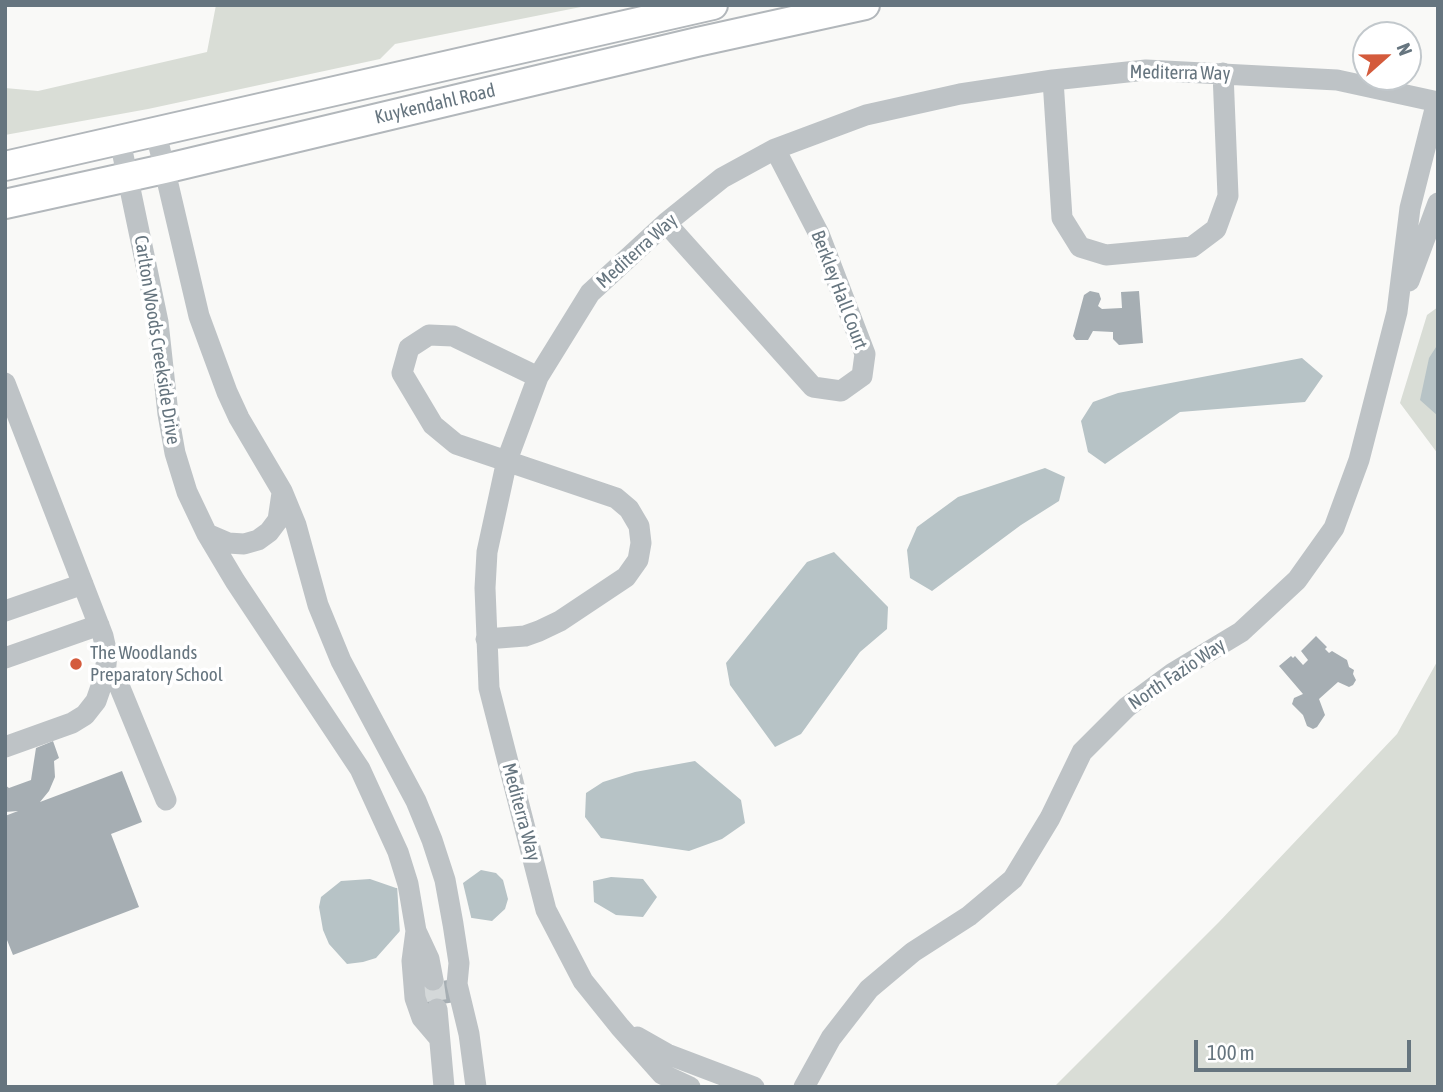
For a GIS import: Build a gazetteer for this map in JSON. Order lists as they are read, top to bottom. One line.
{"streets":{"main road":["Kuykendahl Road"],"street":["Mediterra Way","Berkley Hall Court","Carlton Woods Creekside Drive","North Fazio Way"]},"crossings":[["Mediterra Way","Berkley Hall Court"],["Mediterra Way","North Fazio Way"],["Kuykendahl Road","Carlton Woods Creekside Drive"]],"places":["The Woodlands Preparatory School"],"scale_bar":"100 m","north":"right"}
